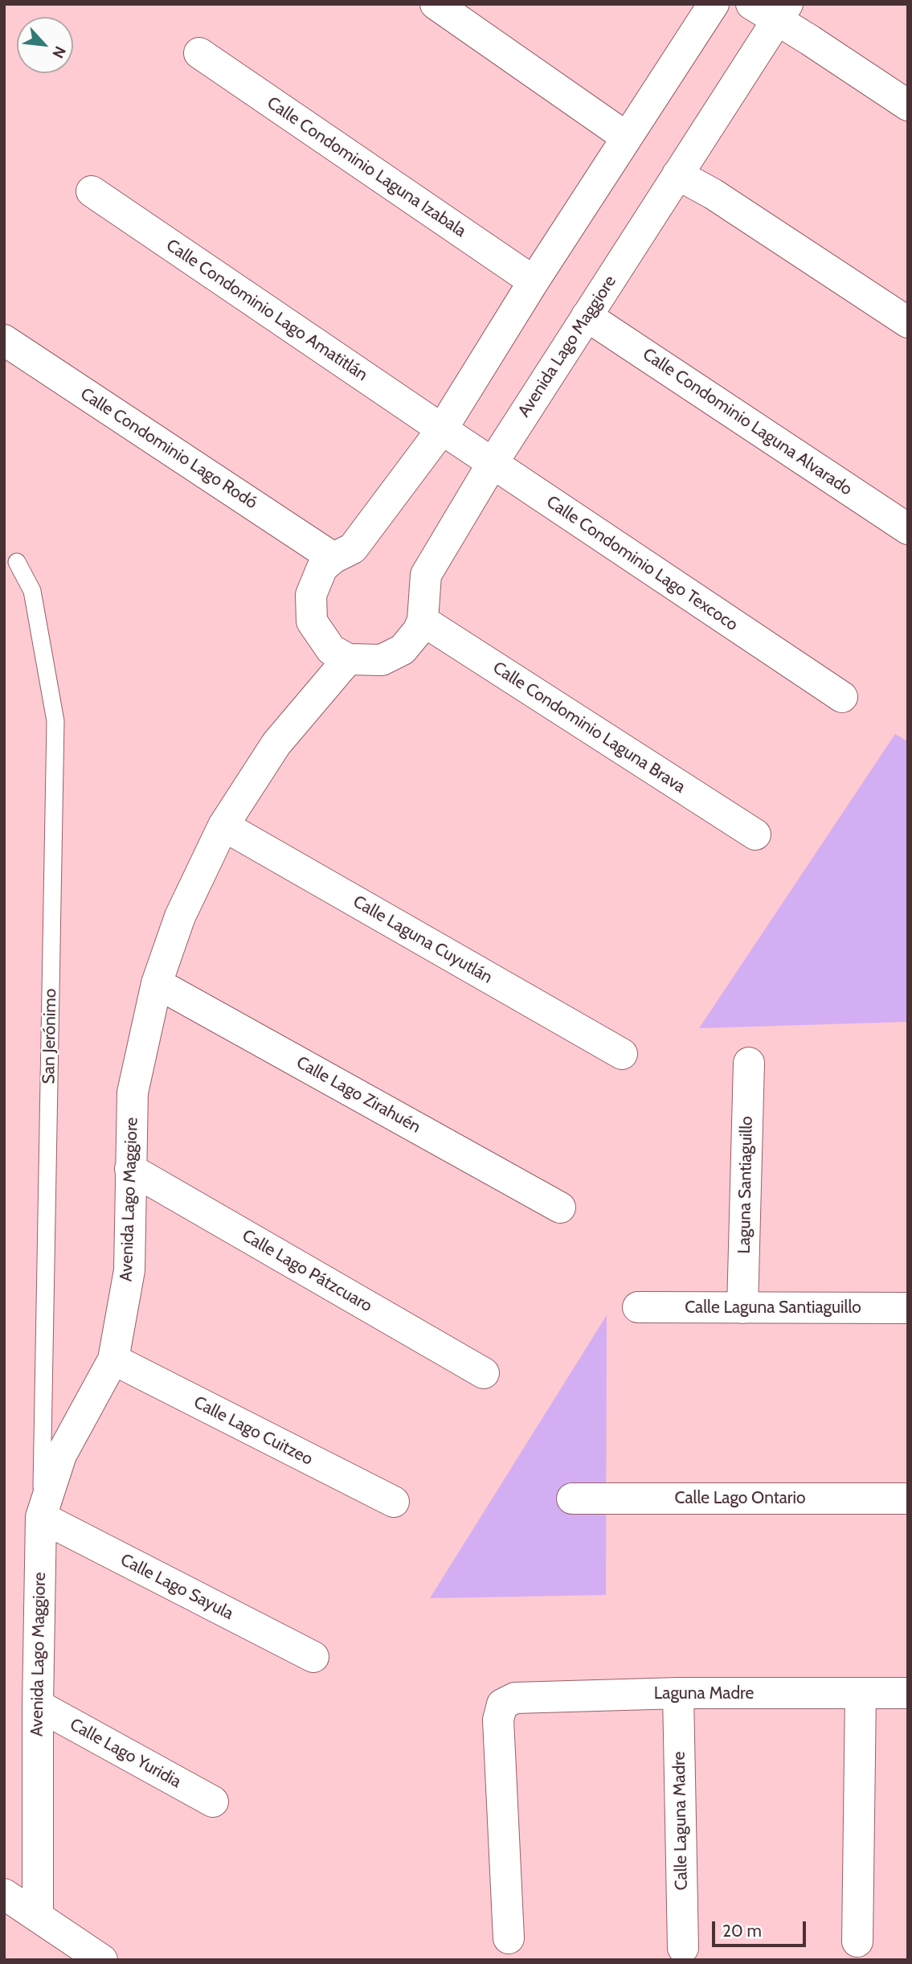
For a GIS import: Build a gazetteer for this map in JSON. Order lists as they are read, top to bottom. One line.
{"streets":{"street":["Calle Condominio Laguna Izabala","Calle Condominio Lago Amatitlán","Avenida Lago Maggiore","Calle Condominio Laguna Alvarado","Calle Condominio Lago Rodó","Calle Condominio Lago Texcoco","Calle Condominio Laguna Brava","Calle Laguna Cuyutlán","Calle Lago Zirahuén","Laguna Santiaguillo","Calle Lago Pátzcuaro","Calle Laguna Santiaguillo","Calle Lago Cuitzeo","Calle Lago Ontario","Calle Lago Sayula","Laguna Madre","Calle Lago Yuridia","Calle Laguna Madre"],"lane":["San Jerónimo"]},"crossings":[["Calle Condominio Lago Amatitlán","Calle Condominio Lago Texcoco"],["Avenida Lago Maggiore","Calle Condominio Laguna Alvarado"],["Avenida Lago Maggiore","Calle Condominio Lago Texcoco"],["Avenida Lago Maggiore","Calle Condominio Laguna Brava"],["Avenida Lago Maggiore","Calle Laguna Cuyutlán"],["Avenida Lago Maggiore","San Jerónimo"],["Avenida Lago Maggiore","Calle Lago Zirahuén"],["Avenida Lago Maggiore","Calle Lago Pátzcuaro"],["Avenida Lago Maggiore","Calle Lago Cuitzeo"],["Avenida Lago Maggiore","Calle Lago Sayula"],["Avenida Lago Maggiore","Calle Lago Yuridia"],["San Jerónimo","Calle Lago Sayula"],["Laguna Santiaguillo","Calle Laguna Santiaguillo"],["Laguna Madre","Calle Laguna Madre"]],"scale_bar":"20 m","north":"bottom right"}
